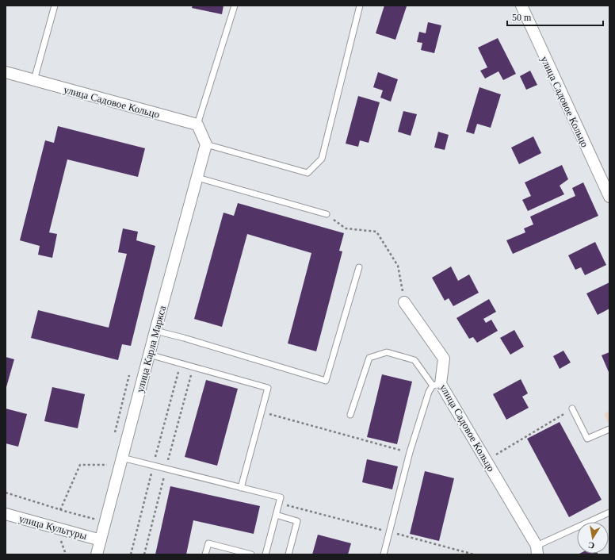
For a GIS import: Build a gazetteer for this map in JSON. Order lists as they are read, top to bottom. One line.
{"streets":{"street":["улица Садовое Кольцо","улица Карла Маркса","улица Культуры"]},"crossings":[["улица Карла Маркса","улица Культуры"]],"scale_bar":"50 m","north":"bottom"}
